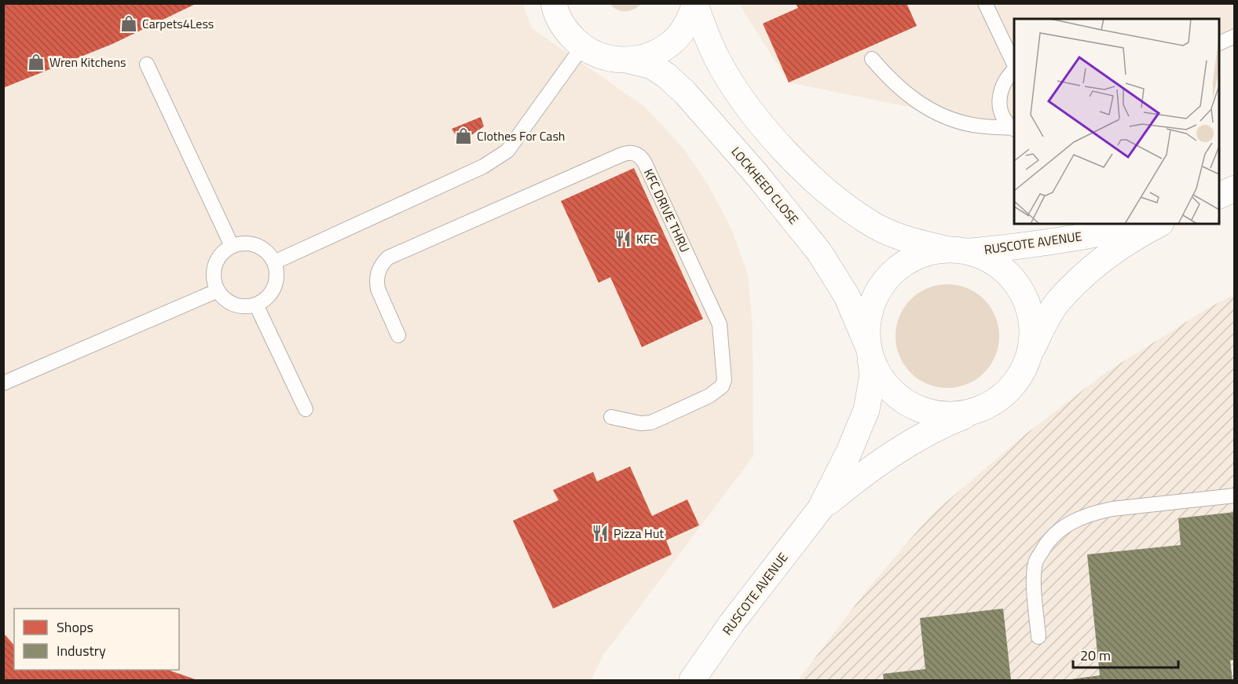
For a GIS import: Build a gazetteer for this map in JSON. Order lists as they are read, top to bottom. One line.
{"streets":{"main road":["LOCKHEED CLOSE","RUSCOTE AVENUE"],"lane":["KFC DRIVE THRU"]},"crossings":[["LOCKHEED CLOSE","RUSCOTE AVENUE"]],"places":{"shop":["Carpets4Less","Wren Kitchens","Clothes For Cash"],"restaurant":["KFC","Pizza Hut"]},"legend":["Shops","Industry"],"scale_bar":"20 m"}
